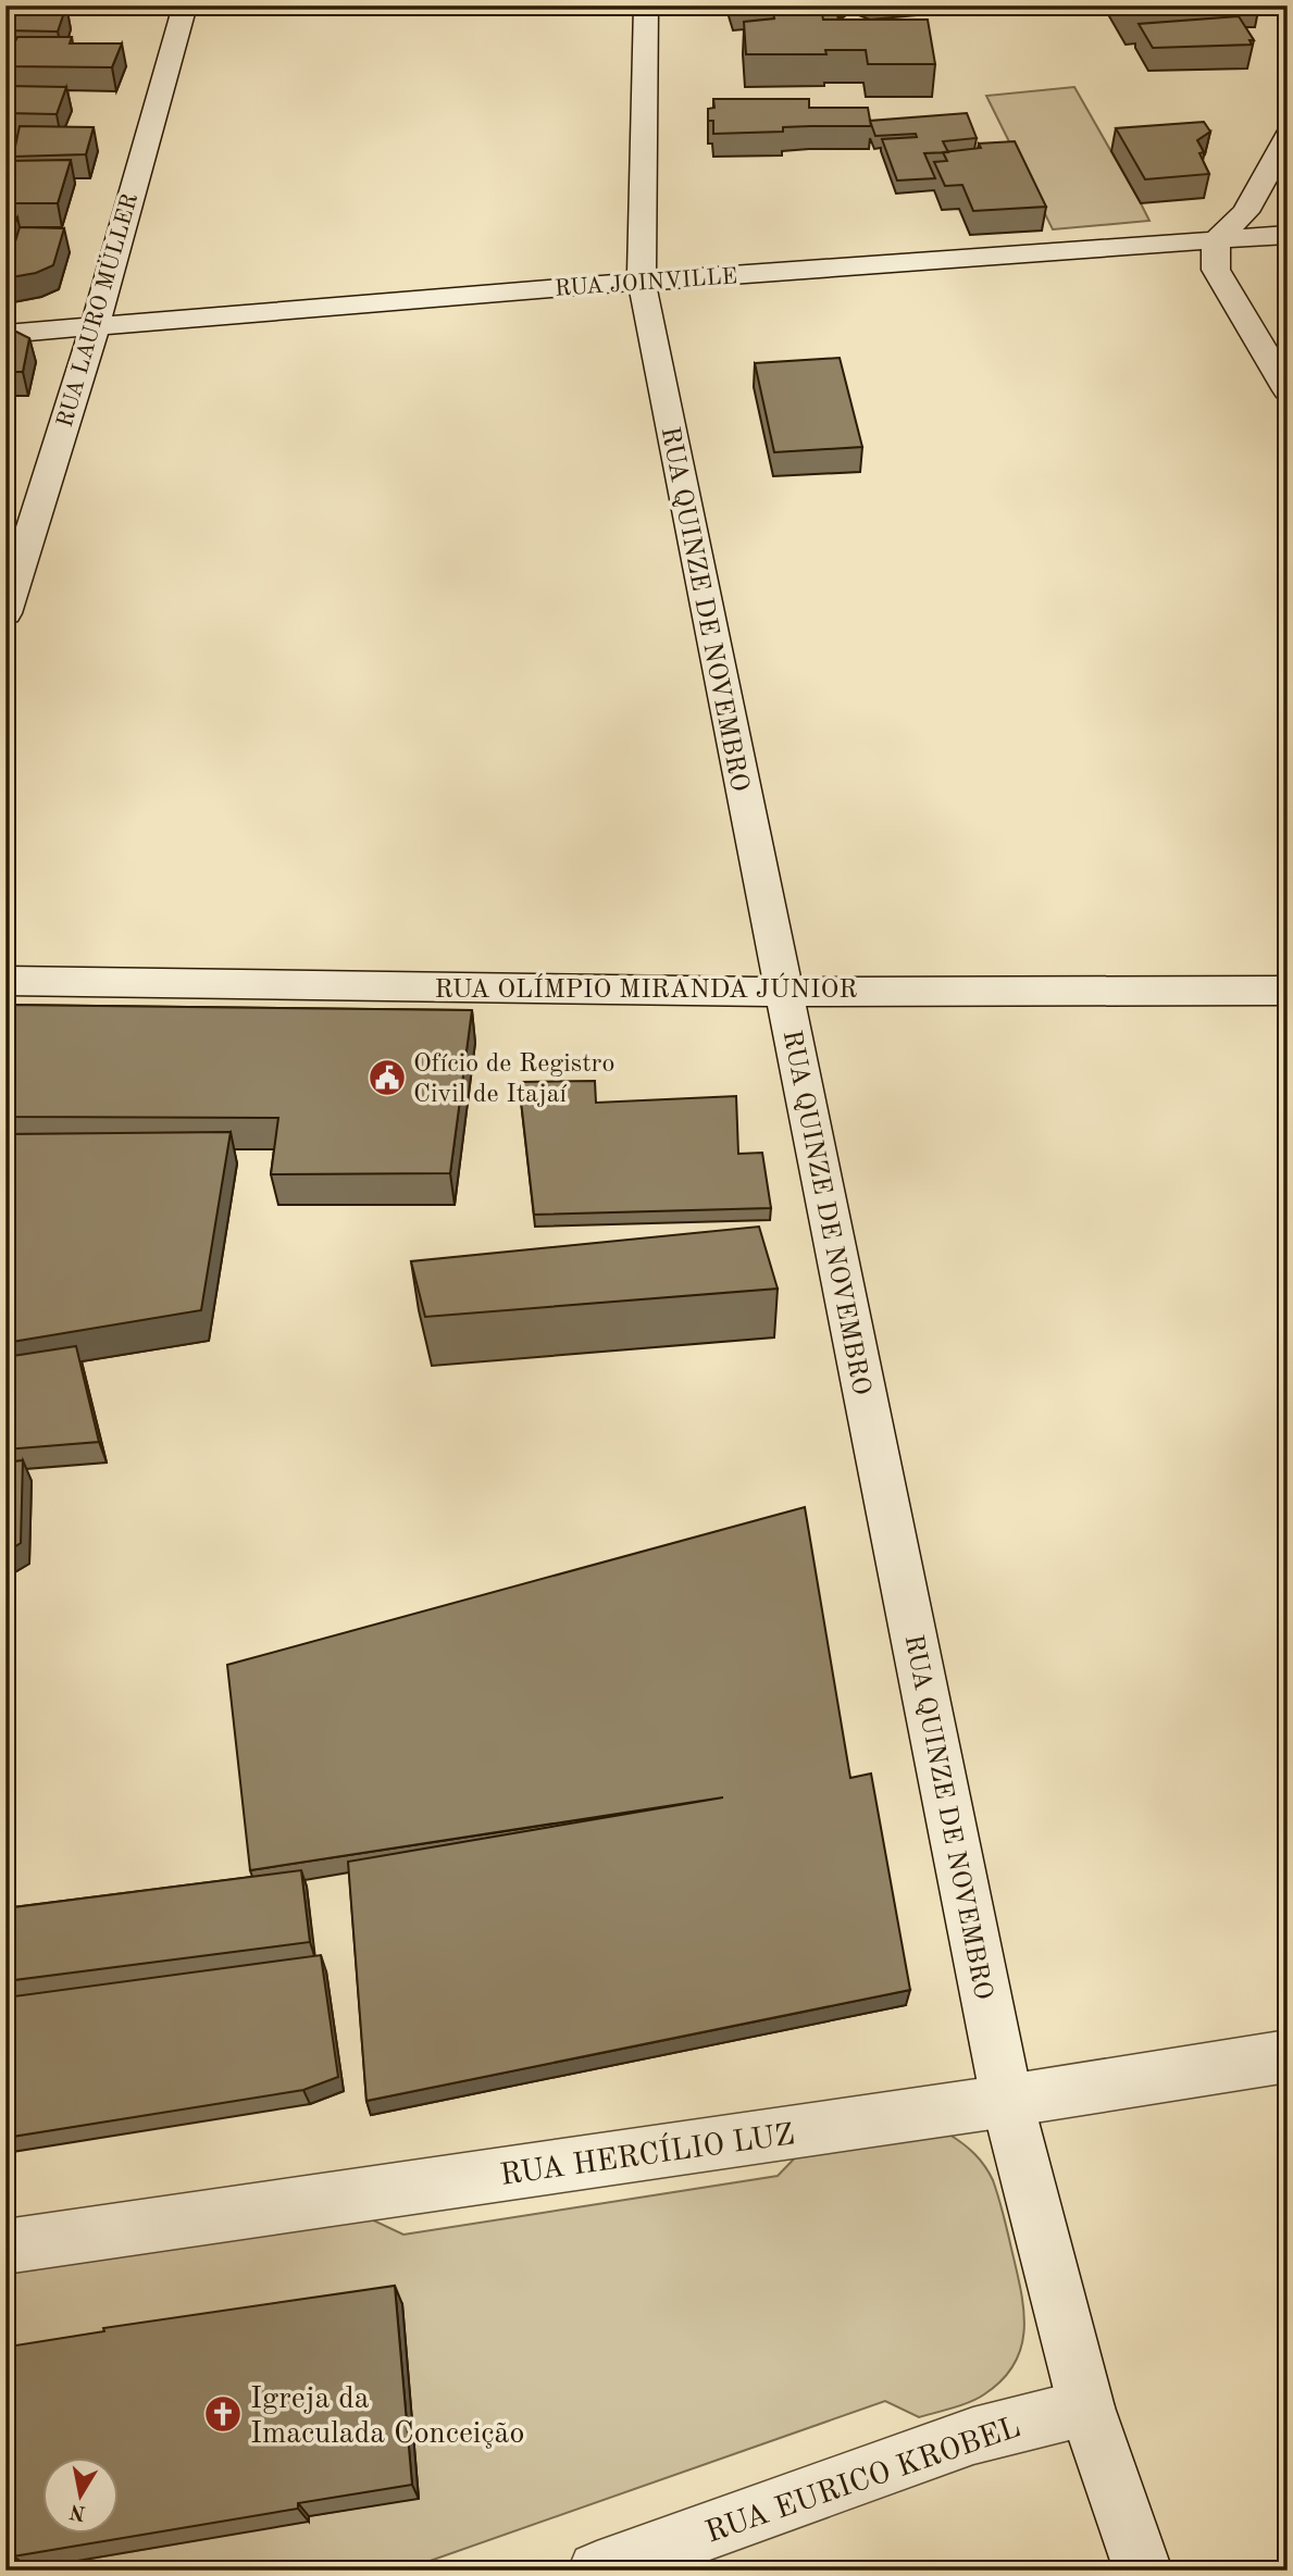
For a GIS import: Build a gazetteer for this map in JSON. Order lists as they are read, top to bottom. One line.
{"streets":{"street":["RUA JOINVILLE","RUA LAURO MÜLLER","RUA QUINZE DE NOVEMBRO","RUA OLÍMPIO MIRANDA JÚNIOR","RUA HERCÍLIO LUZ","RUA EURICO KROBEL"]},"crossings":[["RUA JOINVILLE","RUA LAURO MÜLLER"],["RUA JOINVILLE","RUA QUINZE DE NOVEMBRO"],["RUA QUINZE DE NOVEMBRO","RUA OLÍMPIO MIRANDA JÚNIOR"],["RUA QUINZE DE NOVEMBRO","RUA HERCÍLIO LUZ"],["RUA QUINZE DE NOVEMBRO","RUA EURICO KROBEL"]],"places":{"public building":["Ofício de Registro Civil de Itajaí"],"church":["Igreja da Imaculada Conceição"]},"north":"bottom"}
